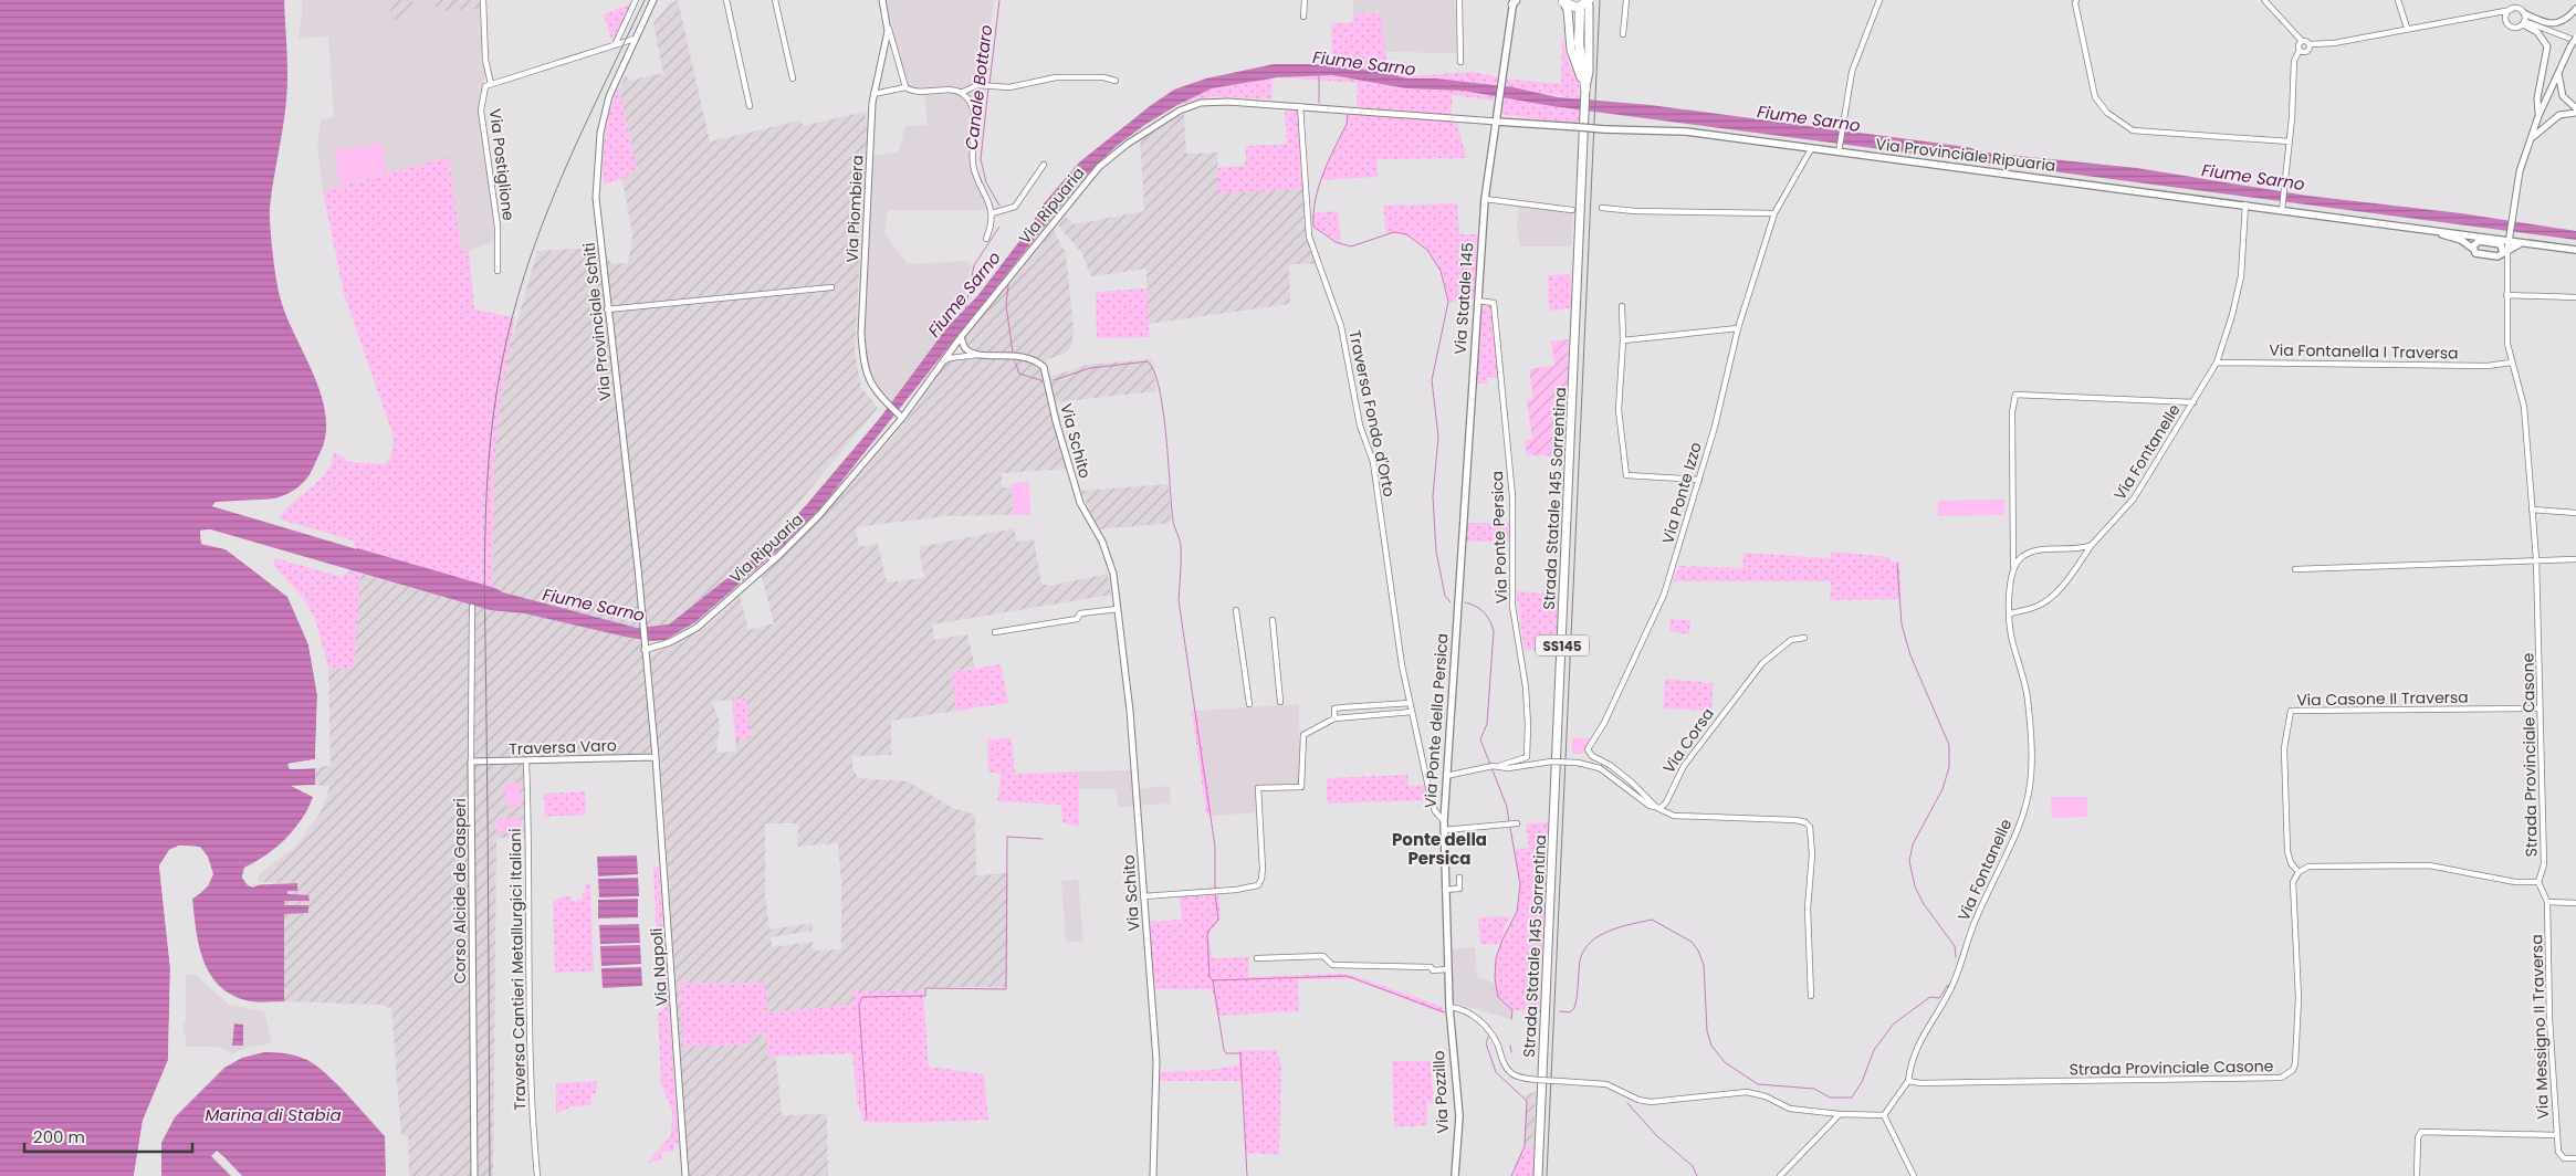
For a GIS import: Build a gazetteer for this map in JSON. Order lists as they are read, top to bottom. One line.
{"streets":{"highway":["Strada Statale 145 Sorrentina","SS145"],"main road":["Via Provinciale Ripuaria","Via Statale 145","Via Ponte della Persica","Via Pozzillo"],"street":["Via Postiglione","Via Ripuaria","Via Piombiera","Via Provinciale Schiti","Via Fontanella I Traversa","Traversa Fondo d'Orto","Via Schito","Via Fontanelle","Via Ponte Izzo","Via Ponte Persica","Via Casone II Traversa","Via Corsa","Traversa Varo","Strada Provinciale Casone","Corso Alcide de Gasperi","Via Napoli","Traversa Cantieri Metallurgici Italiani","Via Messigno II Traversa"]},"crossings":[["Via Provinciale Ripuaria","Via Ripuaria"],["Via Provinciale Ripuaria","Via Statale 145"],["Via Provinciale Ripuaria","Via Fontanelle"],["Via Provinciale Ripuaria","Via Ponte Izzo"],["Via Provinciale Ripuaria","Strada Provinciale Casone"],["Via Ripuaria","Via Piombiera"],["Via Ripuaria","Via Statale 145"],["Via Ripuaria","Via Provinciale Schiti"],["Via Ripuaria","Traversa Fondo d'Orto"],["Via Ripuaria","Via Napoli"],["Via Statale 145","Via Ponte Persica"],["Via Statale 145","Via Ponte della Persica"],["Via Provinciale Schiti","Via Napoli"],["Via Fontanella I Traversa","Via Fontanelle"],["Via Fontanella I Traversa","Strada Provinciale Casone"],["Traversa Fondo d'Orto","Via Ponte della Persica"],["Via Fontanelle","Strada Provinciale Casone"],["Via Ponte Izzo","Via Corsa"],["Strada Statale 145 Sorrentina","SS145"],["Via Casone II Traversa","Strada Provinciale Casone"],["Via Ponte della Persica","Via Pozzillo"],["Traversa Varo","Corso Alcide de Gasperi"],["Traversa Varo","Via Napoli"],["Traversa Varo","Traversa Cantieri Metallurgici Italiani"],["Strada Provinciale Casone","Via Messigno II Traversa"]],"districts":["Ponte della Persica"],"water":["Fiume Sarno","Canale Bottaro","Marina di Stabia"],"scale_bar":"200 m"}
